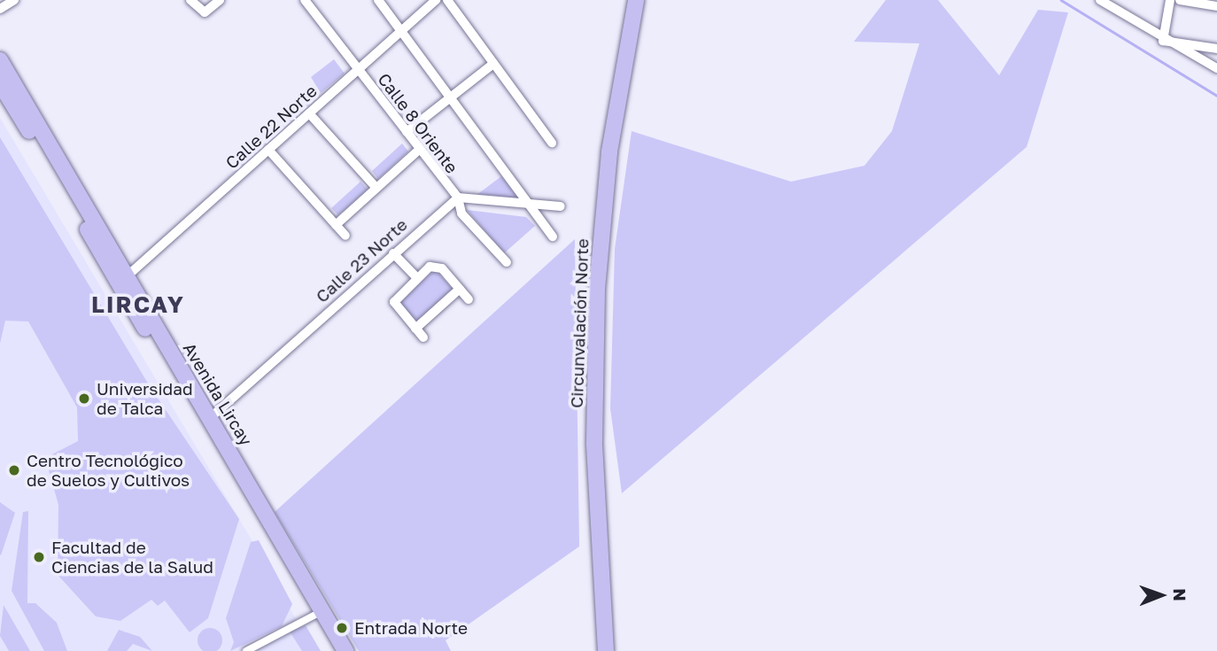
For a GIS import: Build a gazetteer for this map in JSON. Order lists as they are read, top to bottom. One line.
{"streets":{"main road":["Circunvalación Norte","Avenida Lircay"],"street":["Calle 8 Oriente","Calle 22 Norte","Calle 23 Norte"]},"crossings":[["Calle 8 Oriente","Calle 22 Norte"],["Calle 8 Oriente","Calle 23 Norte"],["Calle 22 Norte","Avenida Lircay"],["Calle 23 Norte","Avenida Lircay"]],"districts":["LIRCAY"],"places":["Universidad de Talca","Centro Tecnológico de Suelos y Cultivos","Facultad de Ciencias de la Salud","Entrada Norte"],"north":"right"}
